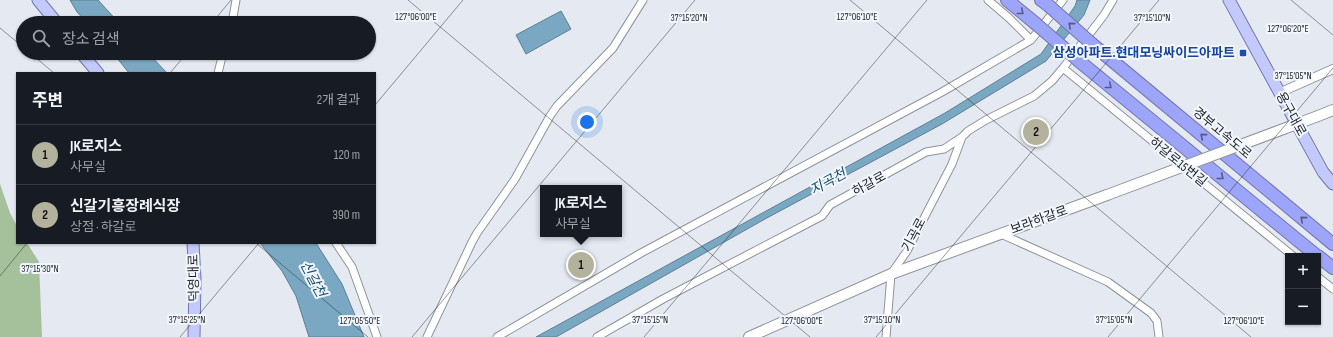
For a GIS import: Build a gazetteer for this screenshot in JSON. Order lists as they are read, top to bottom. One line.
{"streets":{"highway":["경부고속도로"],"main road":["용구대로","보라하갈로","덕영대로"],"street":["하갈로15번길","하갈로","기곡로"]},"crossings":[["하갈로15번길","하갈로"],["하갈로","기곡로"],["보라하갈로","기곡로"]],"water":["지곡천","신갈천"],"places":{"transit":["삼성아파트.현대모닝싸이드아파트"]},"page":{"search":"장소 검색","heading":["주변","2개 결과"],"pins":["2","1"],"list":[{"mark":"1","name":"JK로지스","note":"사무실","value":"120 m"},{"mark":"2","name":"신갈기흥장례식장","note":"상점 · 하갈로","value":"390 m"}],"popup":["JK로지스","사무실"],"map_buttons":["+","−"]},"coordinates":["127°06'00\"E","127°06'10\"E","37°15'20\"N","37°15'10\"N","127°06'20\"E","37°15'05\"N","37°15'30\"N","37°15'25\"N","37°15'15\"N","127°05'50\"E"]}
